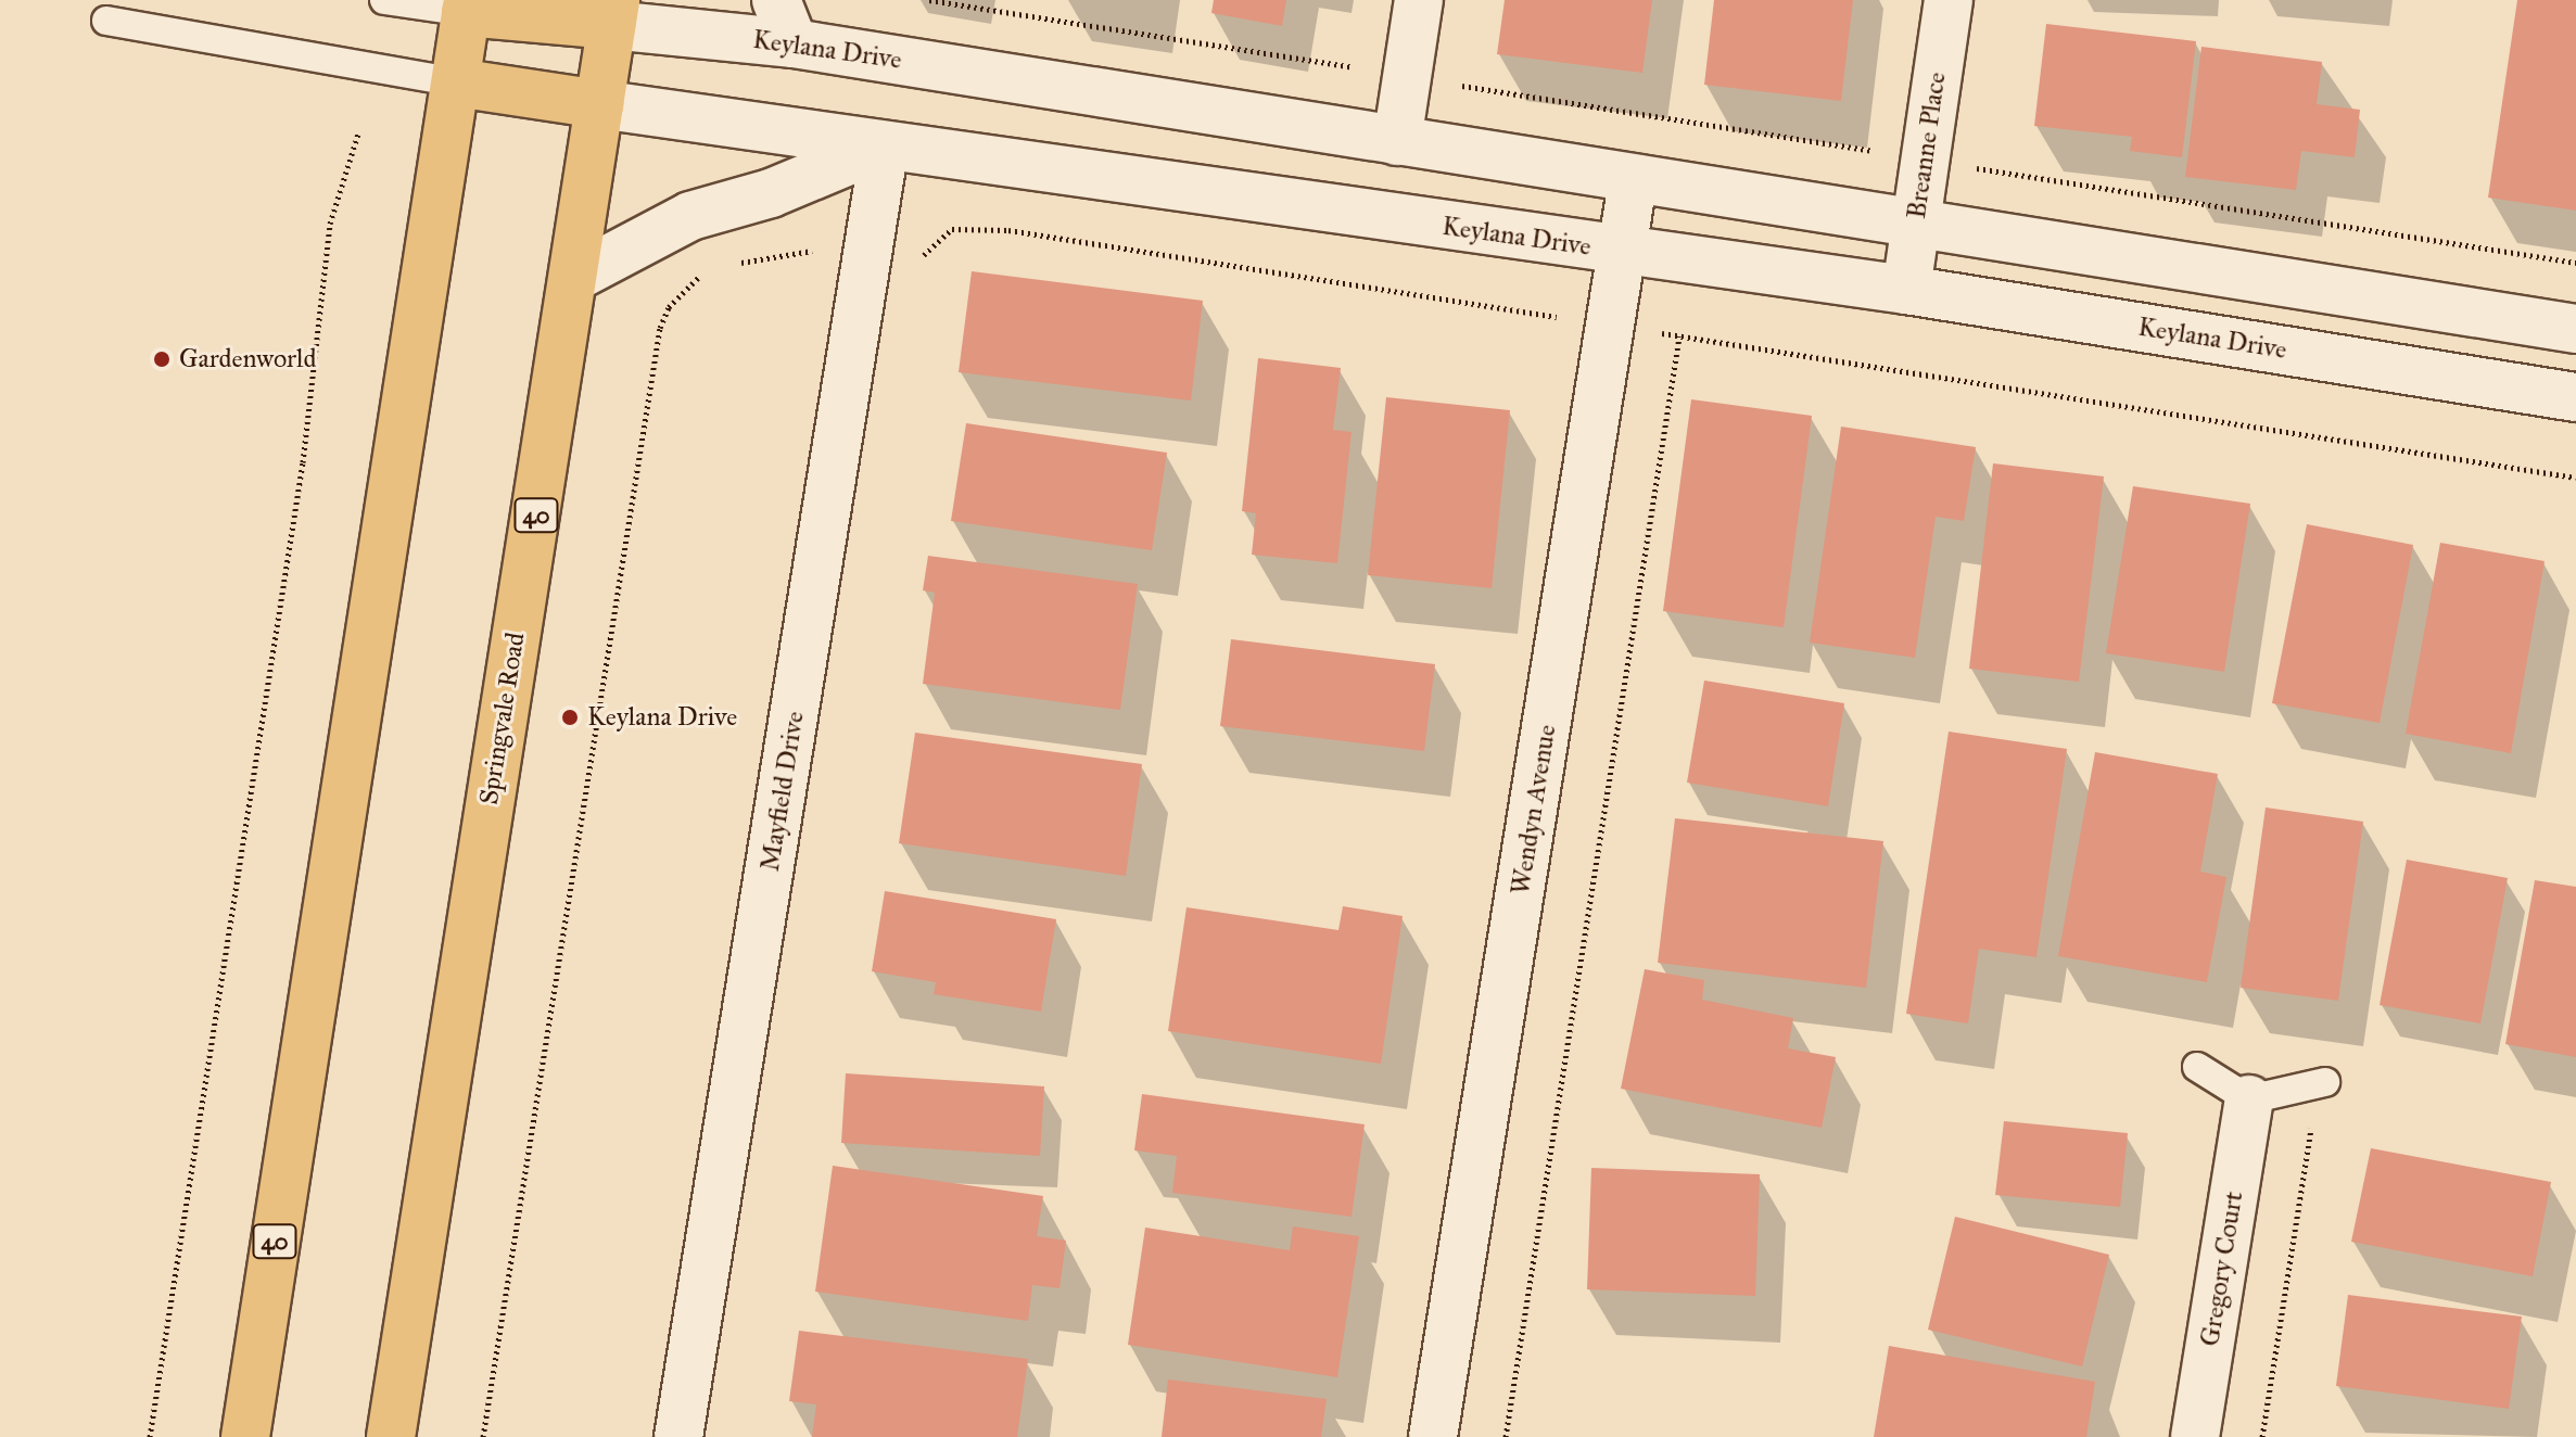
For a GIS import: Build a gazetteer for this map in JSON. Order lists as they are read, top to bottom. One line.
{"streets":{"highway":["Keylana Drive","40","Springvale Road"],"street":["Breanne Place","Mayfield Drive","Wendyn Avenue","Gregory Court"]},"crossings":[["Keylana Drive","Breanne Place"],["Keylana Drive","40"],["Keylana Drive","Springvale Road"],["Keylana Drive","Mayfield Drive"],["Keylana Drive","Wendyn Avenue"]],"places":["Gardenworld","Keylana Drive"]}
